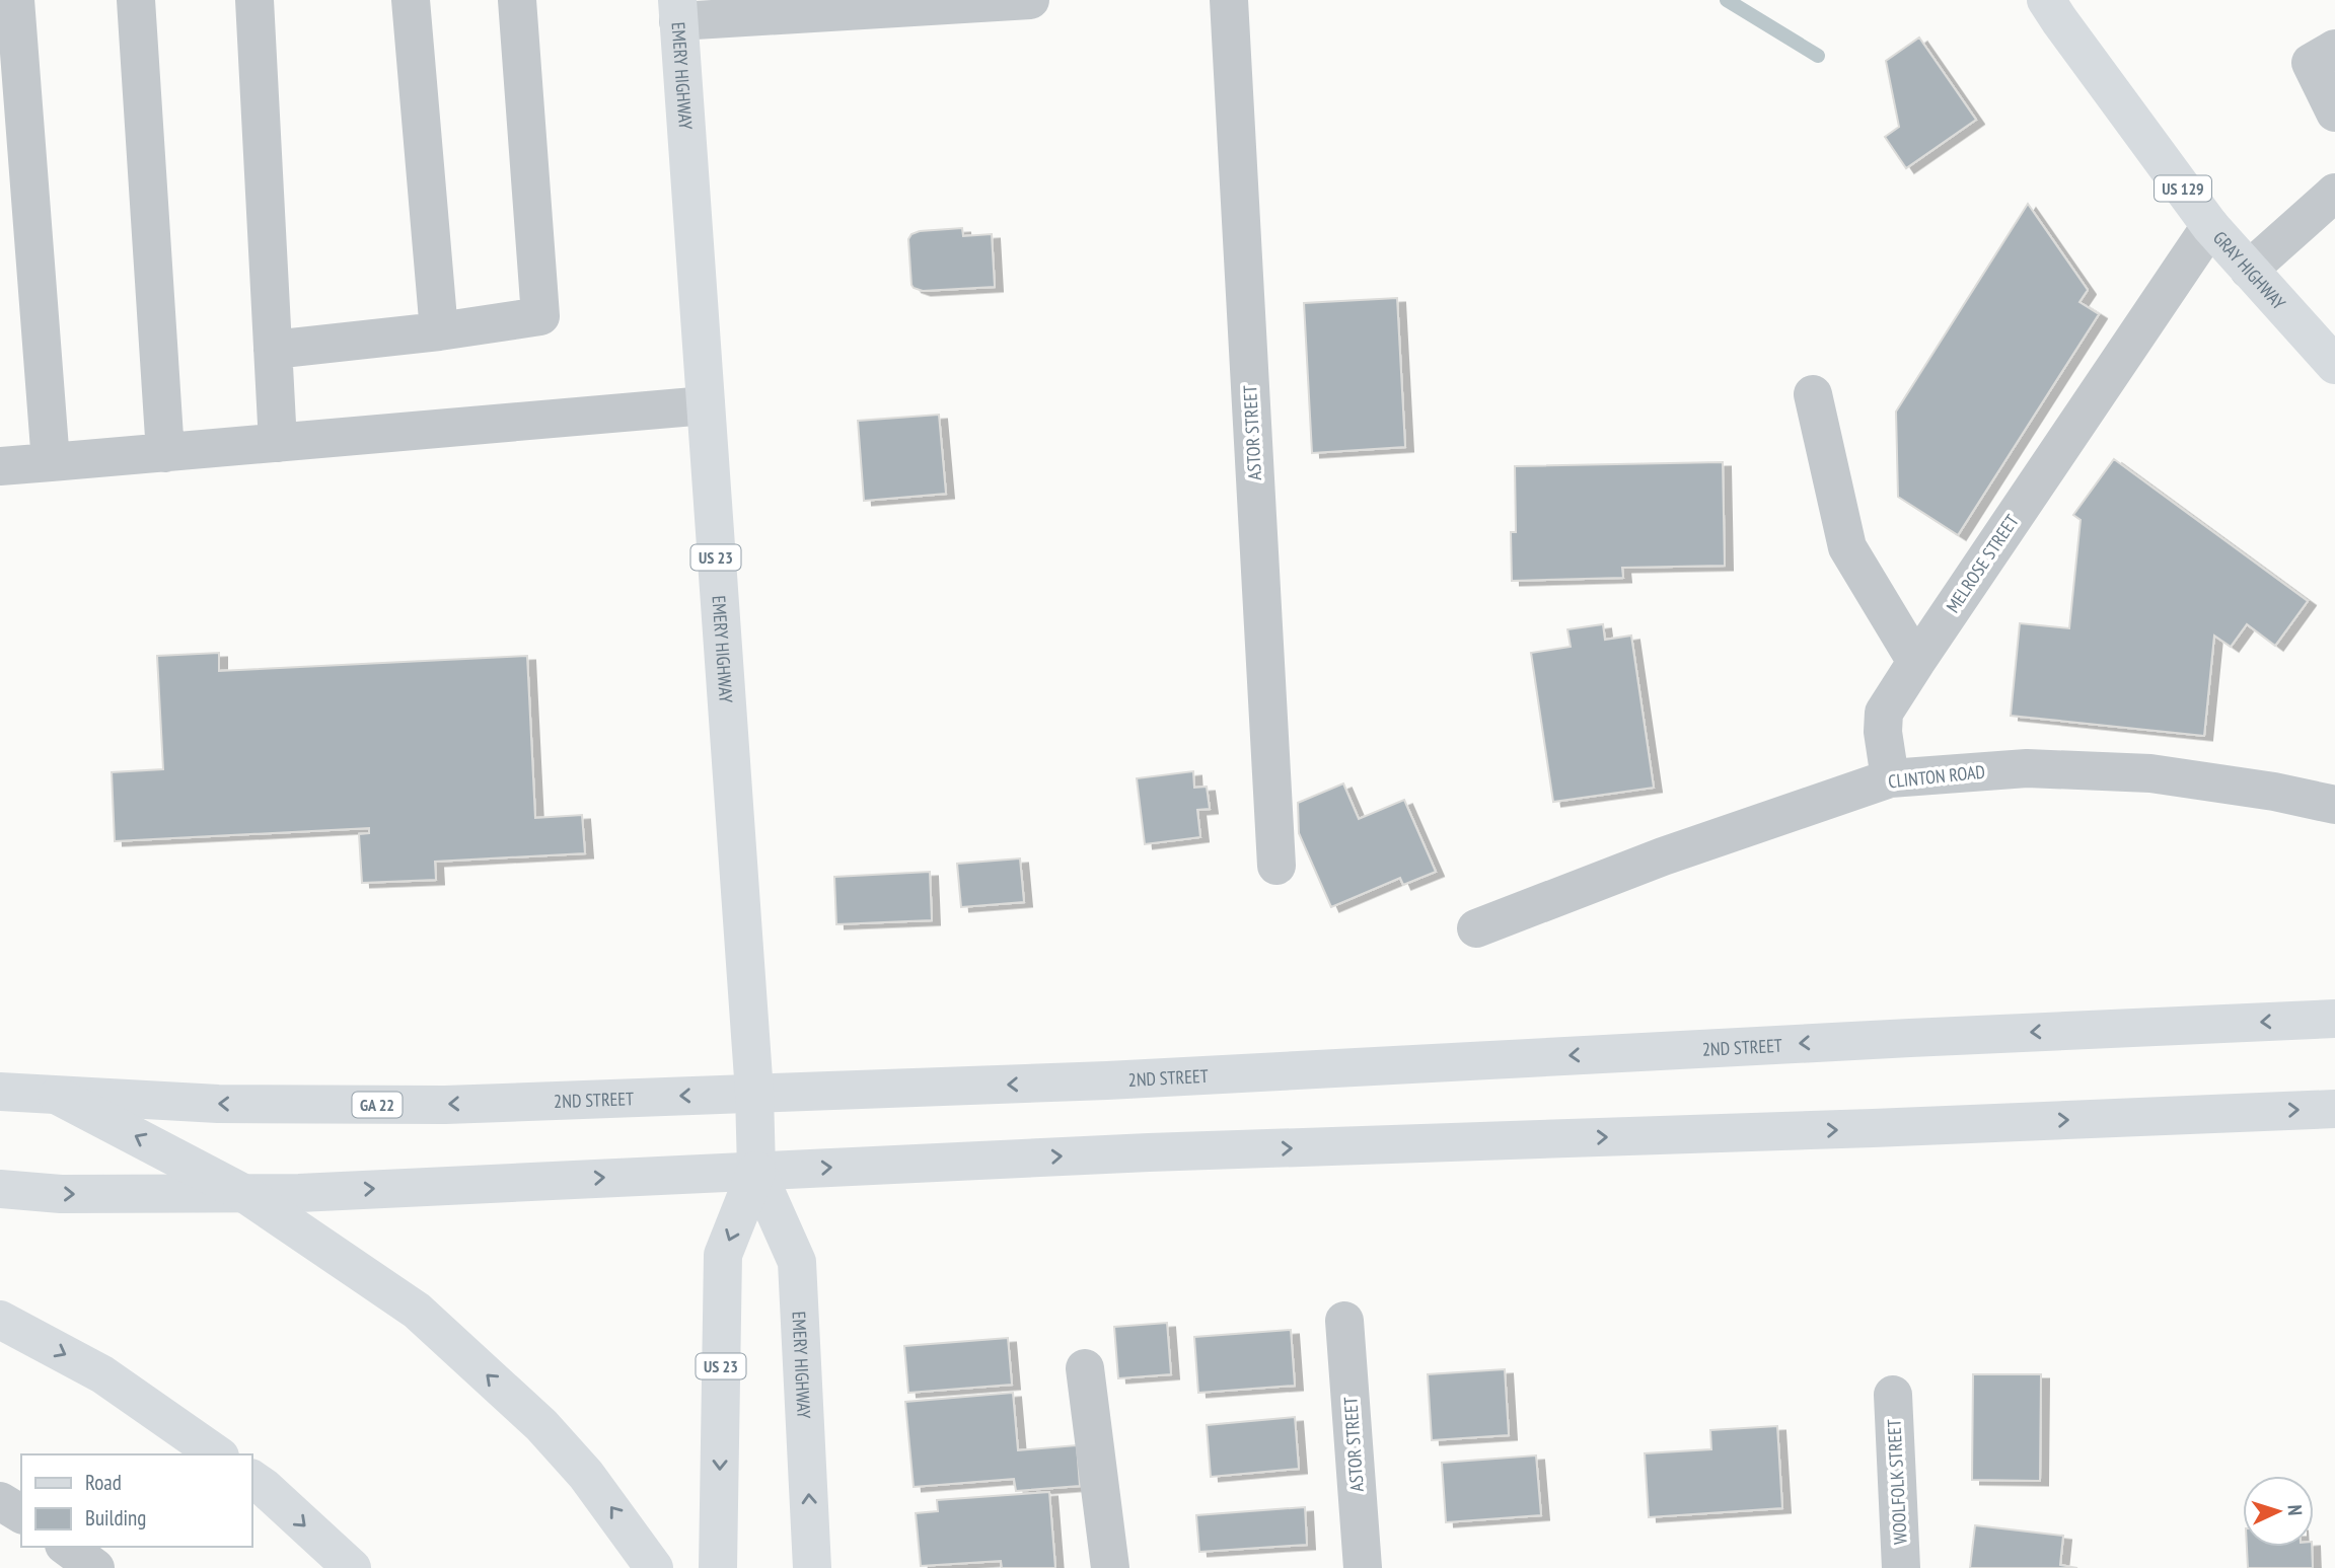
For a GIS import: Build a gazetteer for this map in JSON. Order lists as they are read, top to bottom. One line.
{"streets":{"main road":["EMERY HIGHWAY","US 129","GRAY HIGHWAY","US 23","2ND STREET","GA 22"],"street":["ASTOR STREET","MELROSE STREET","CLINTON ROAD","WOOLFOLK STREET"]},"crossings":[["EMERY HIGHWAY","2ND STREET"],["GRAY HIGHWAY","MELROSE STREET"]],"legend":["Road","Building"],"north":"right"}
